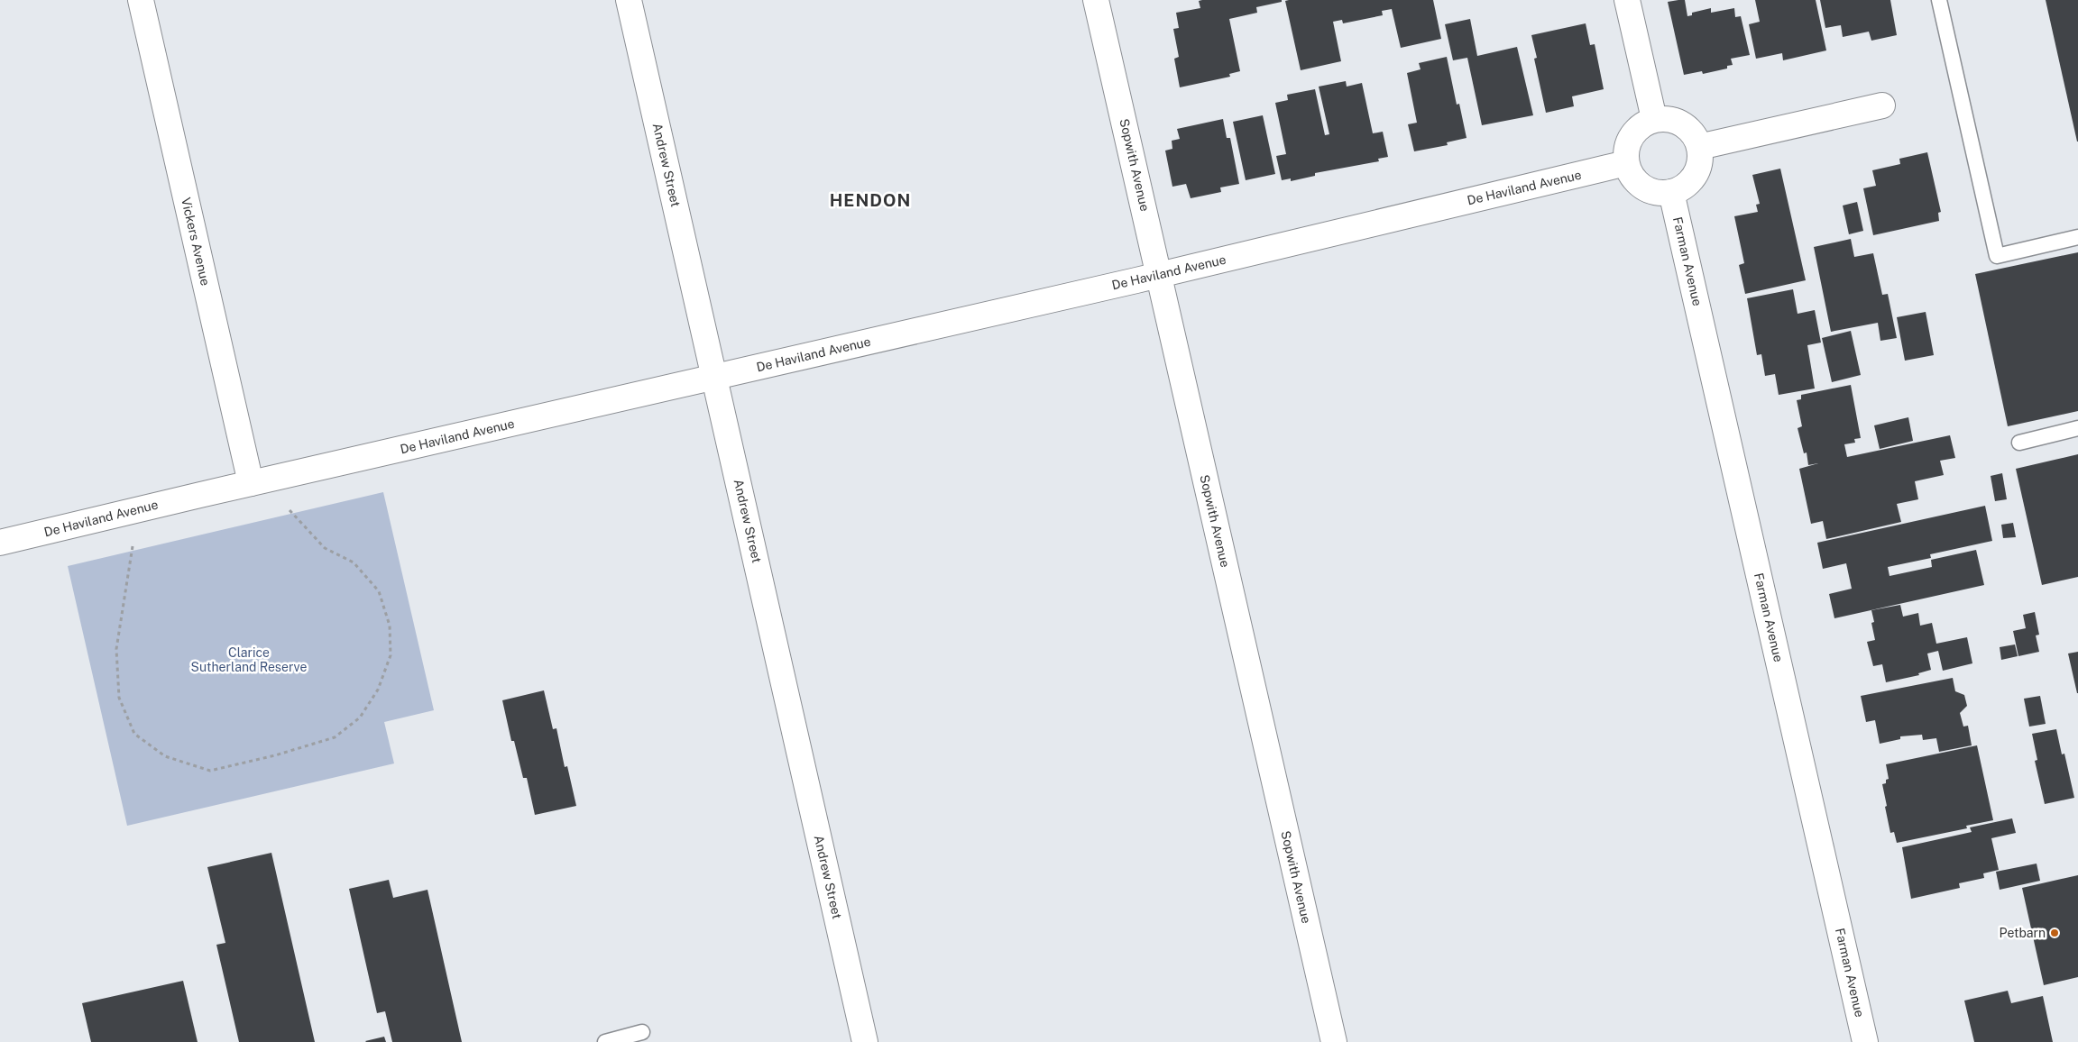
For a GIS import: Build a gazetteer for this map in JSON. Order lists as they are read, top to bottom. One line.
{"streets":{"street":["Andrew Street","Sopwith Avenue","De Haviland Avenue","Vickers Avenue","Farman Avenue"]},"crossings":[["Andrew Street","De Haviland Avenue"],["Sopwith Avenue","De Haviland Avenue"],["De Haviland Avenue","Vickers Avenue"],["De Haviland Avenue","Farman Avenue"]],"districts":["HENDON"],"parks":["Clarice Sutherland Reserve"],"places":["Petbarn"]}
